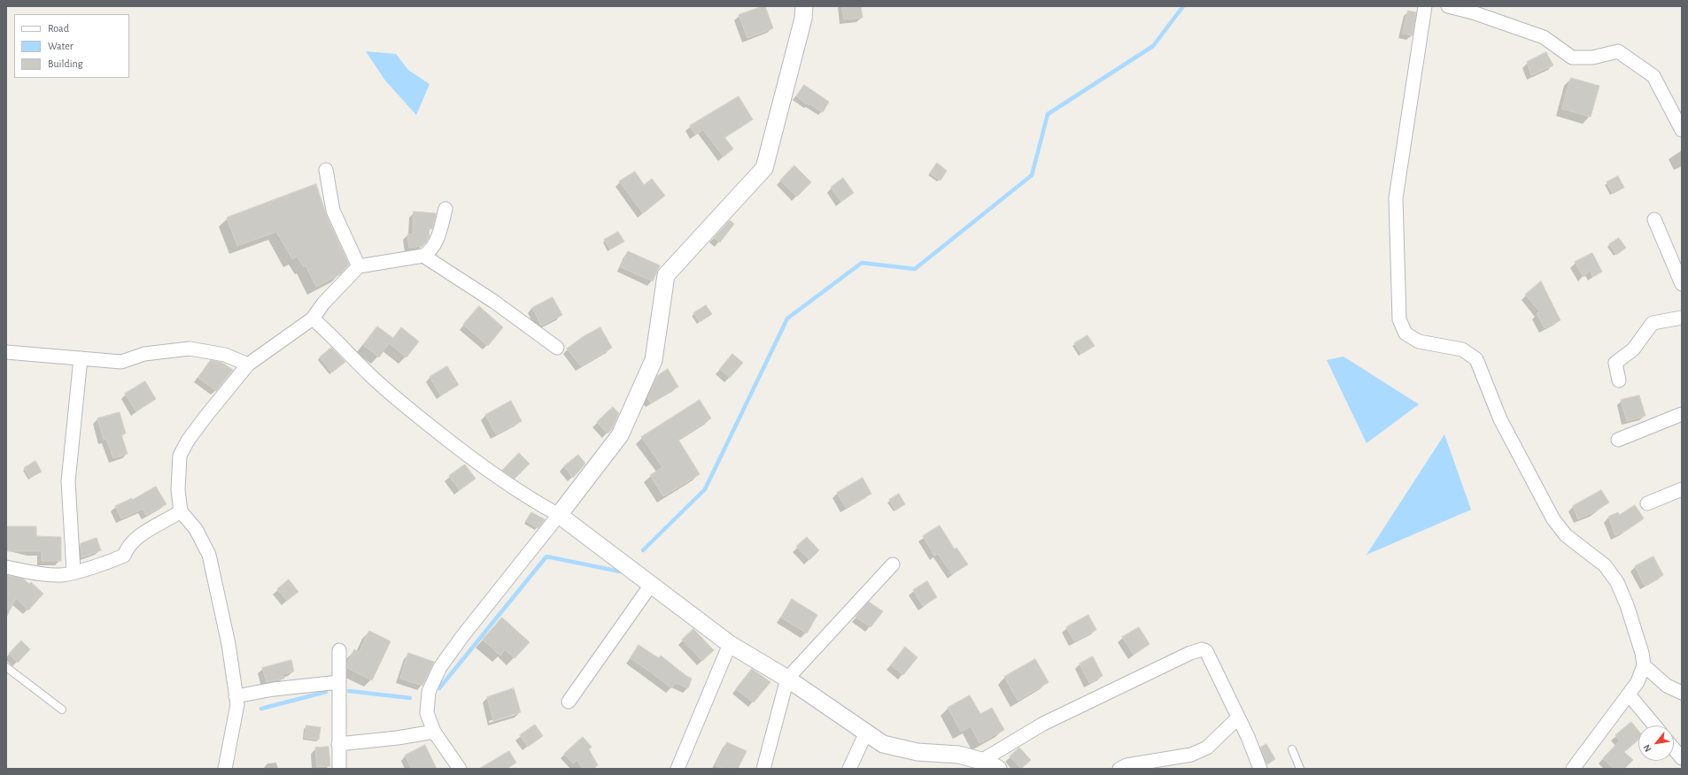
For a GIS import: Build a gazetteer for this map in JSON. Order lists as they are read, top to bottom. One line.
{"legend":["Road","Water","Building"],"north":"bottom left"}
